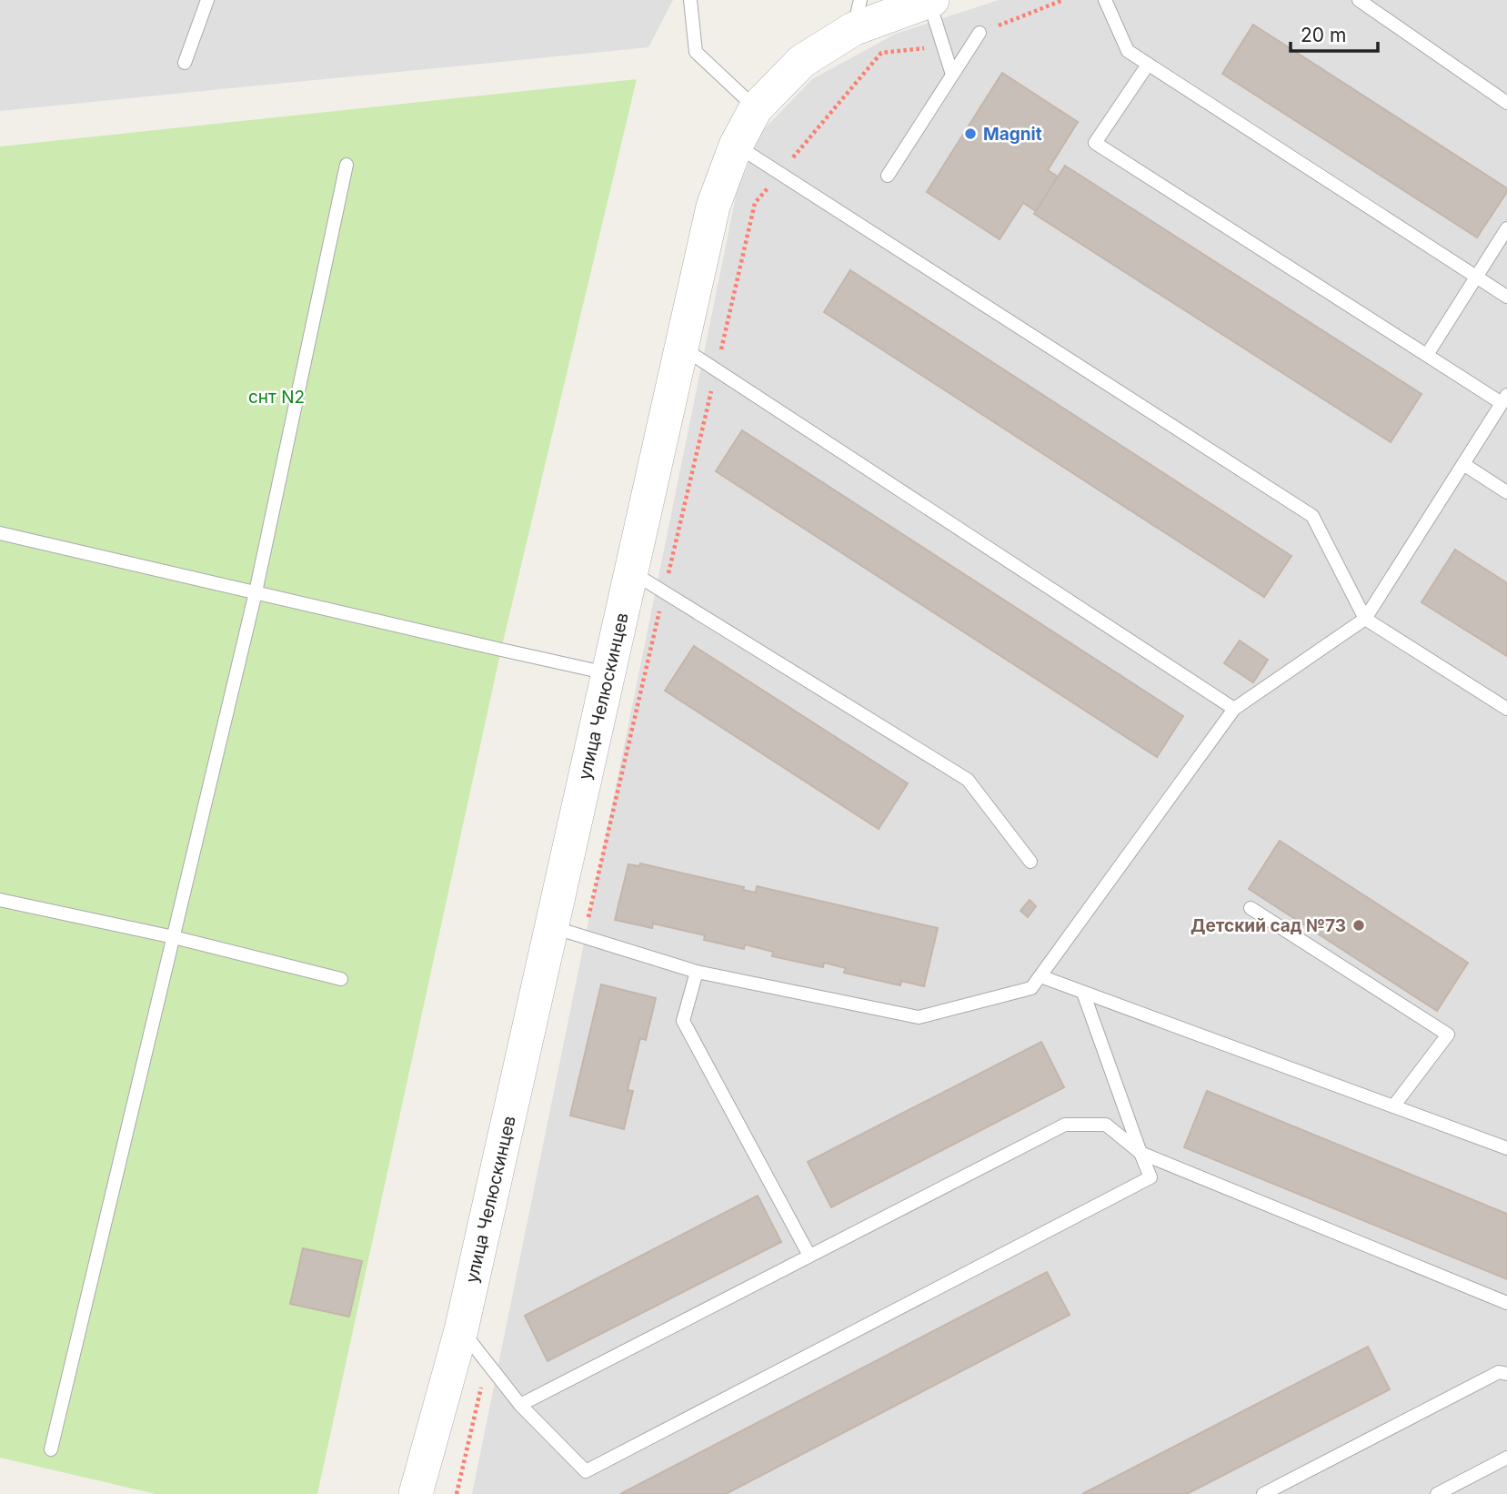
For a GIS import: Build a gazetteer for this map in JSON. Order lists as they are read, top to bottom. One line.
{"streets":{"street":["улица Челюскинцев"]},"parks":["снт N2"],"places":["Magnit","Детский сад №73"],"scale_bar":"20 m"}
